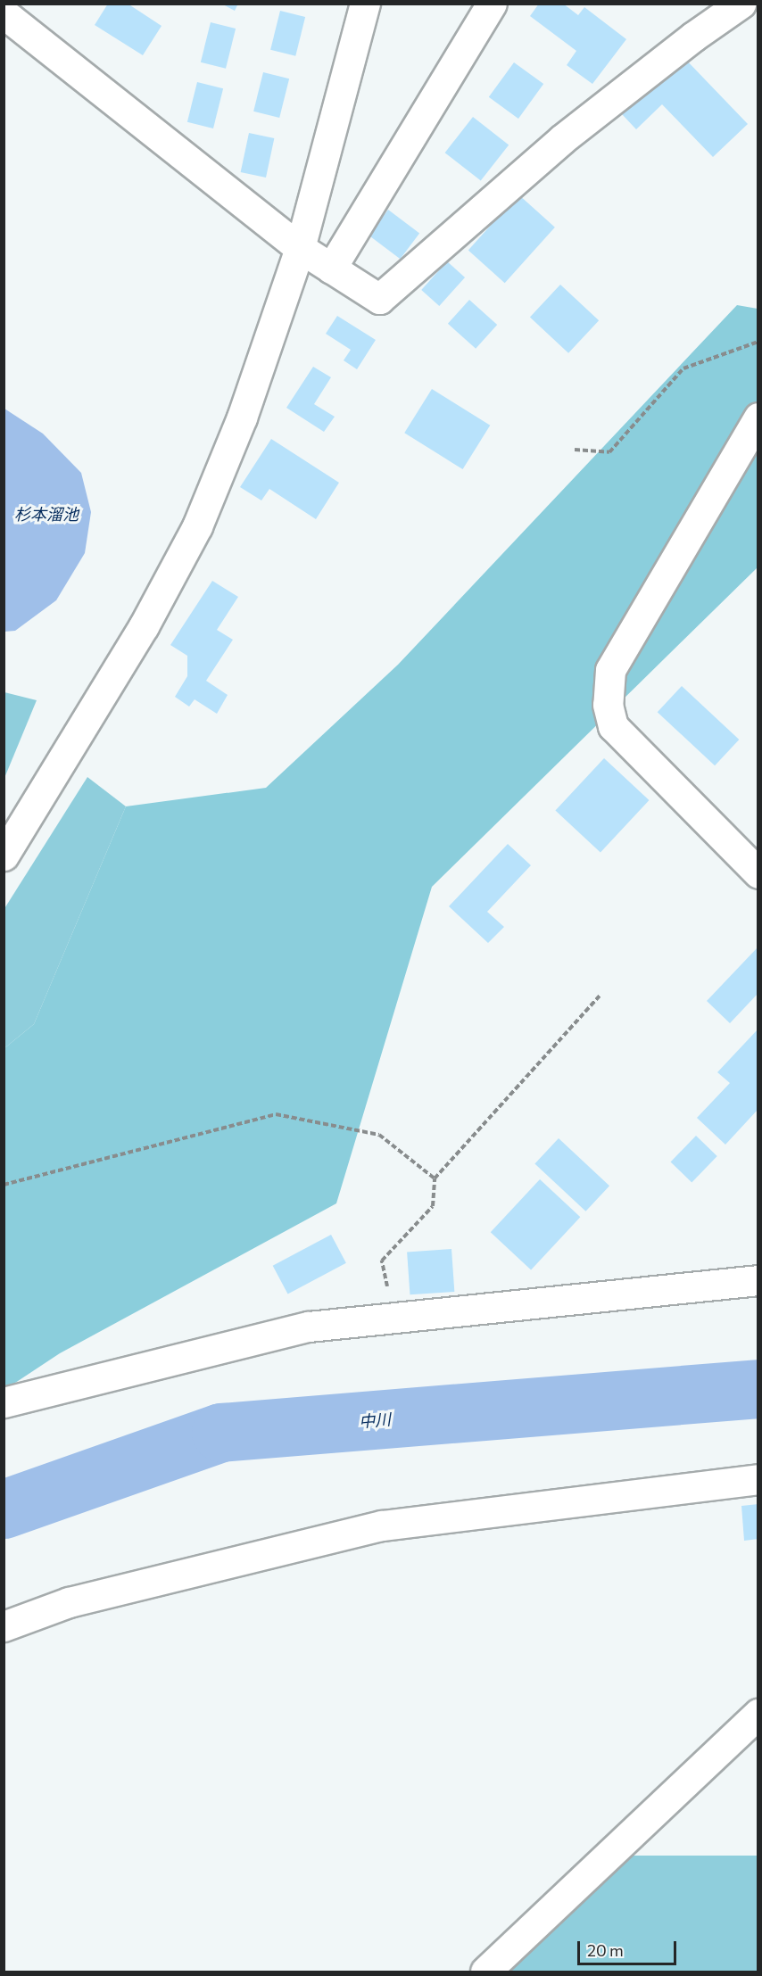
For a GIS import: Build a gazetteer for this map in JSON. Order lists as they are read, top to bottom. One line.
{"water":["杉本溜池","中川"],"scale_bar":"20 m"}
